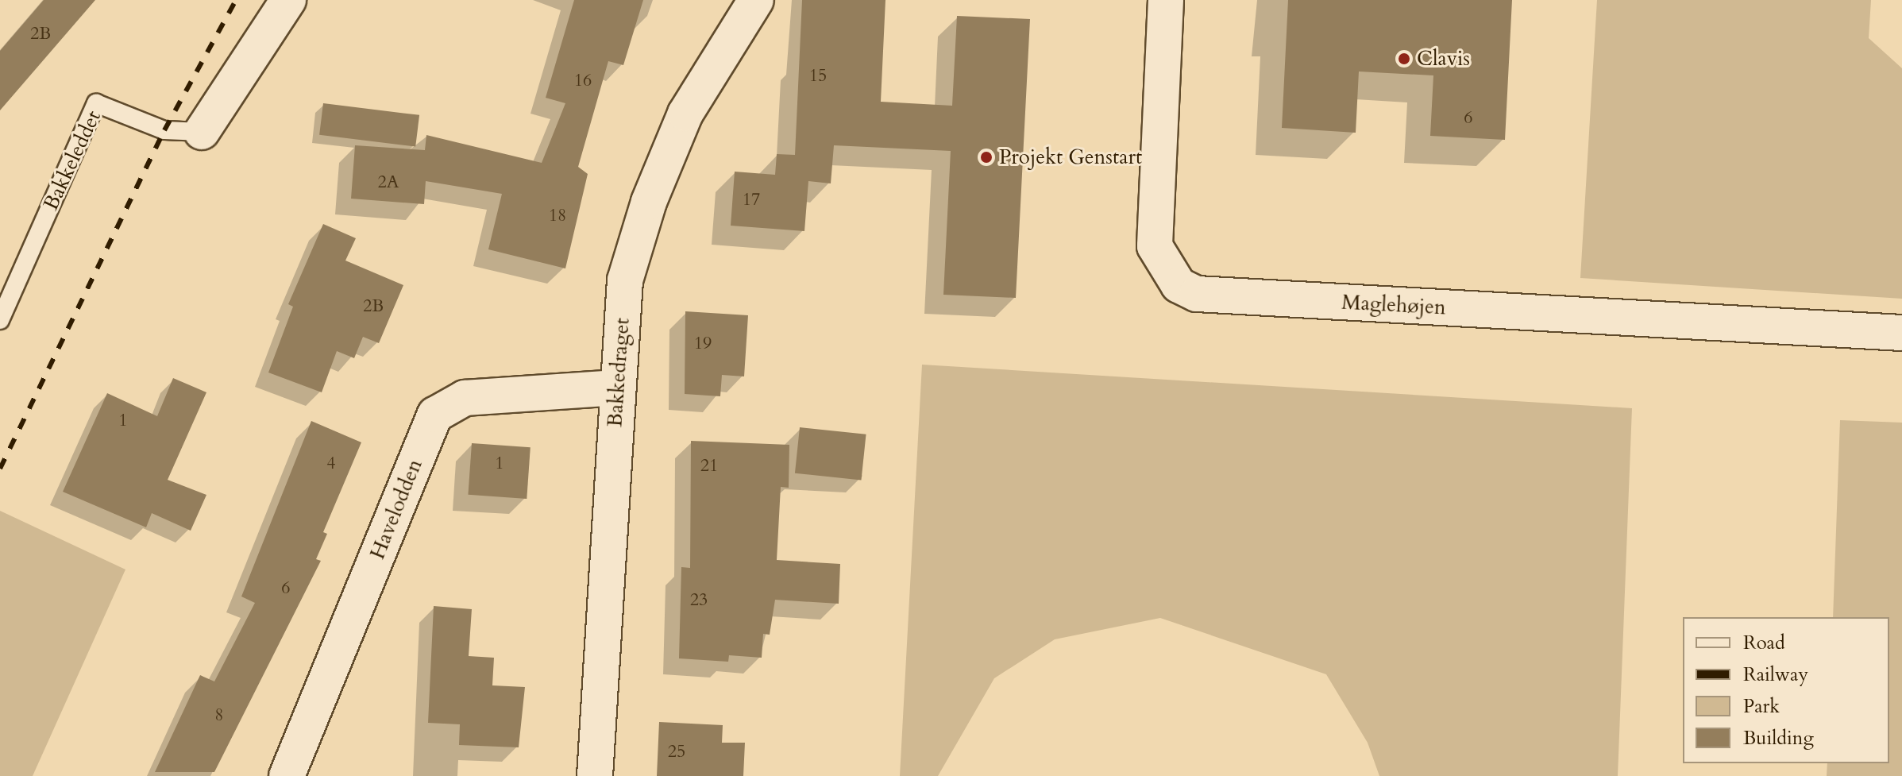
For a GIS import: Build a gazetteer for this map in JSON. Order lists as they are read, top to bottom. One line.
{"streets":{"street":["Bakkeleddet","Maglehøjen","Bakkedraget","Havelodden"]},"crossings":[["Bakkedraget","Havelodden"]],"places":["Clavis","Projekt Genstart"],"house_numbers":["2B","15","16","6","2A","17","18","2B","19","1","4","1","21","6","23","8","25"],"legend":["Road","Railway","Park","Building"]}
